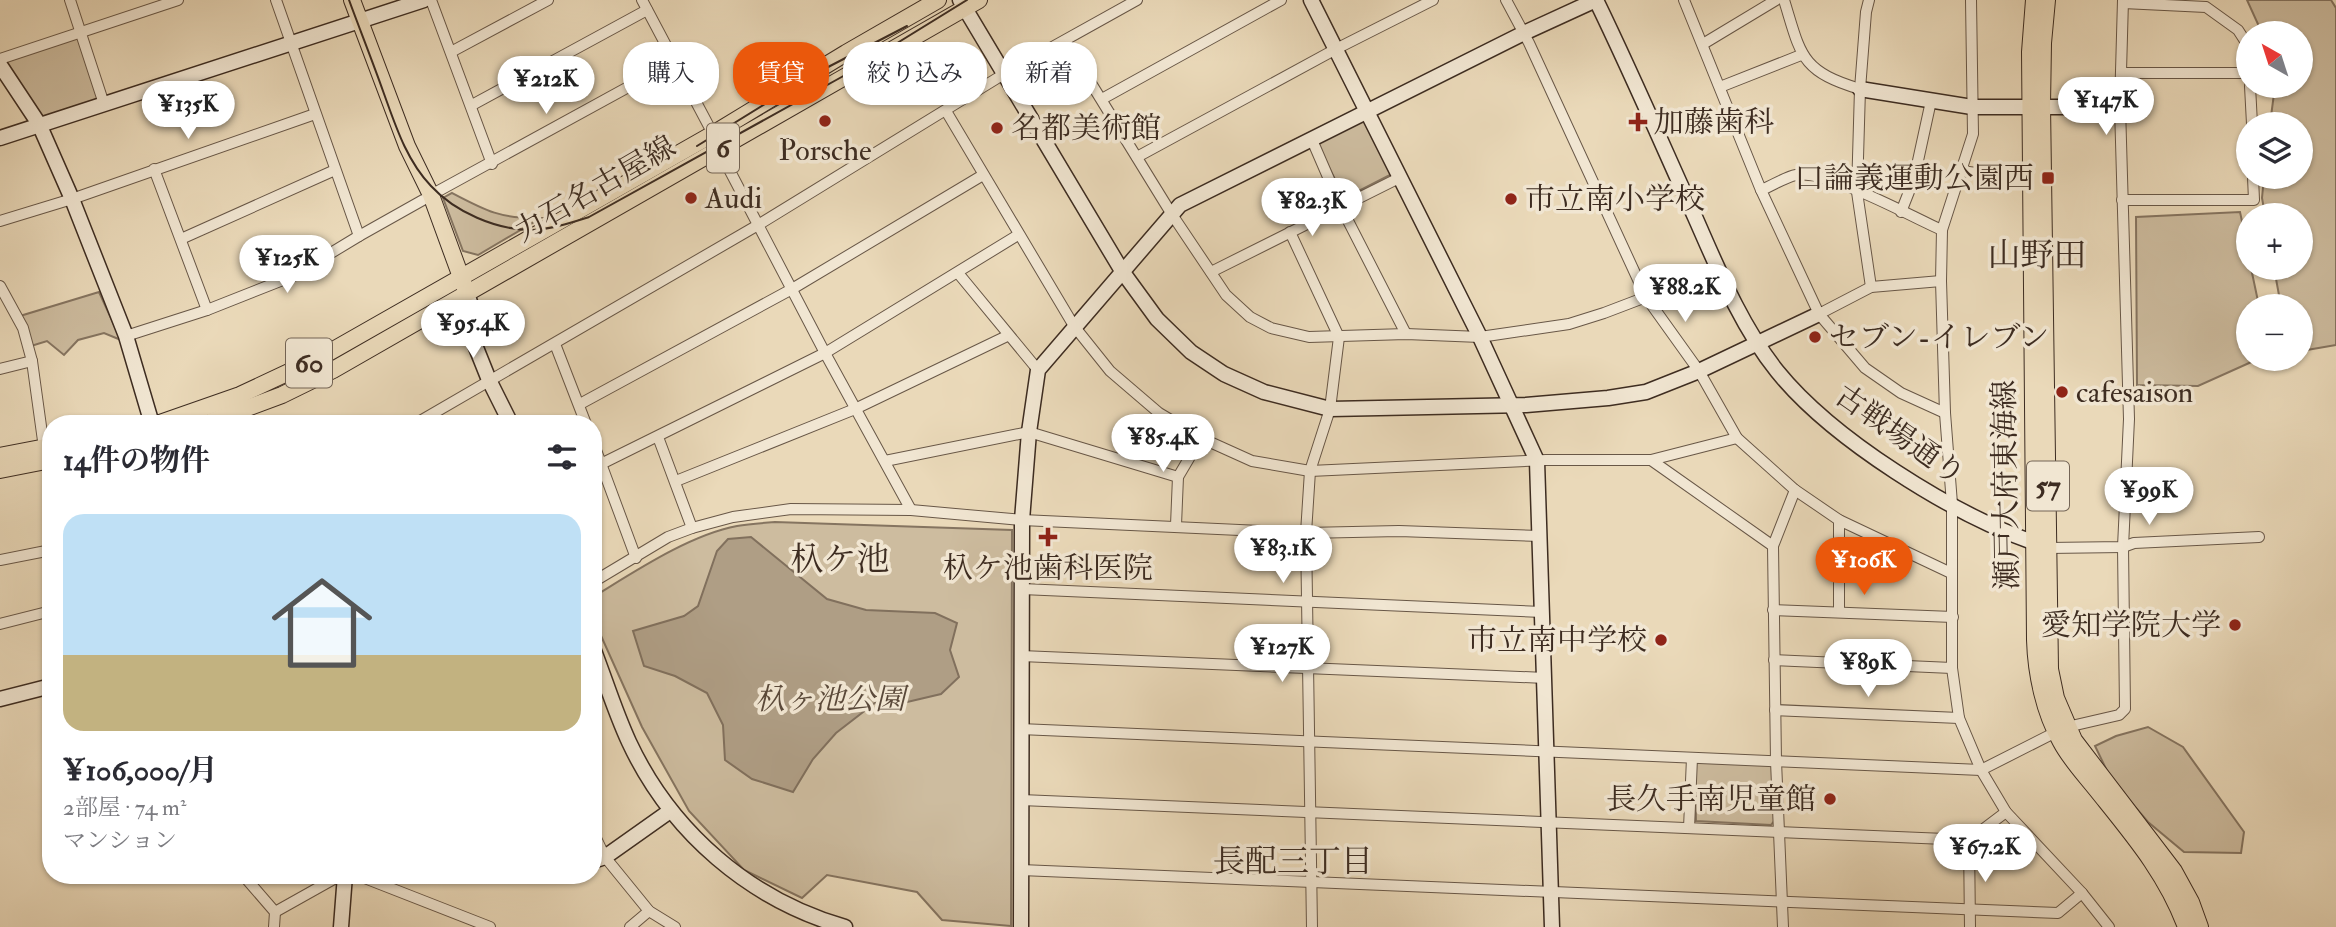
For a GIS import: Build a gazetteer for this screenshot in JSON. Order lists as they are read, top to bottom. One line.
{"streets":{"main road":["6","力石名古屋線","60","瀬戸大府東海線","57"],"street":["古戦場通り"]},"crossings":[["力石名古屋線","60"],["古戦場通り","瀬戸大府東海線"]],"districts":["山野田","杁ケ池","長配三丁目"],"parks":["杁ヶ池公園"],"places":{"other":["Porsche","名都美術館","Audi","市立南小学校","セブン-イレブン","cafesaison","愛知学院大学","市立南中学校","長久手南児童館"],"health":["加藤歯科","杁ケ池歯科医院"],"transit":["口論義運動公園西"]},"north":"top left","page":{"map_buttons":["+","−"],"chip":["購入","賃貸","絞り込み","新着"],"price":["¥212K","¥147K","¥135K","¥82.3K","¥125K","¥88.2K","¥95.4K","¥85.4K","¥99K","¥83.1K","¥106K","¥127K","¥89K","¥67.2K"],"heading":"14件の物件","list":[{"name":"¥106,000/月","note":"2部屋 · 74 m² · マンション"}]}}
